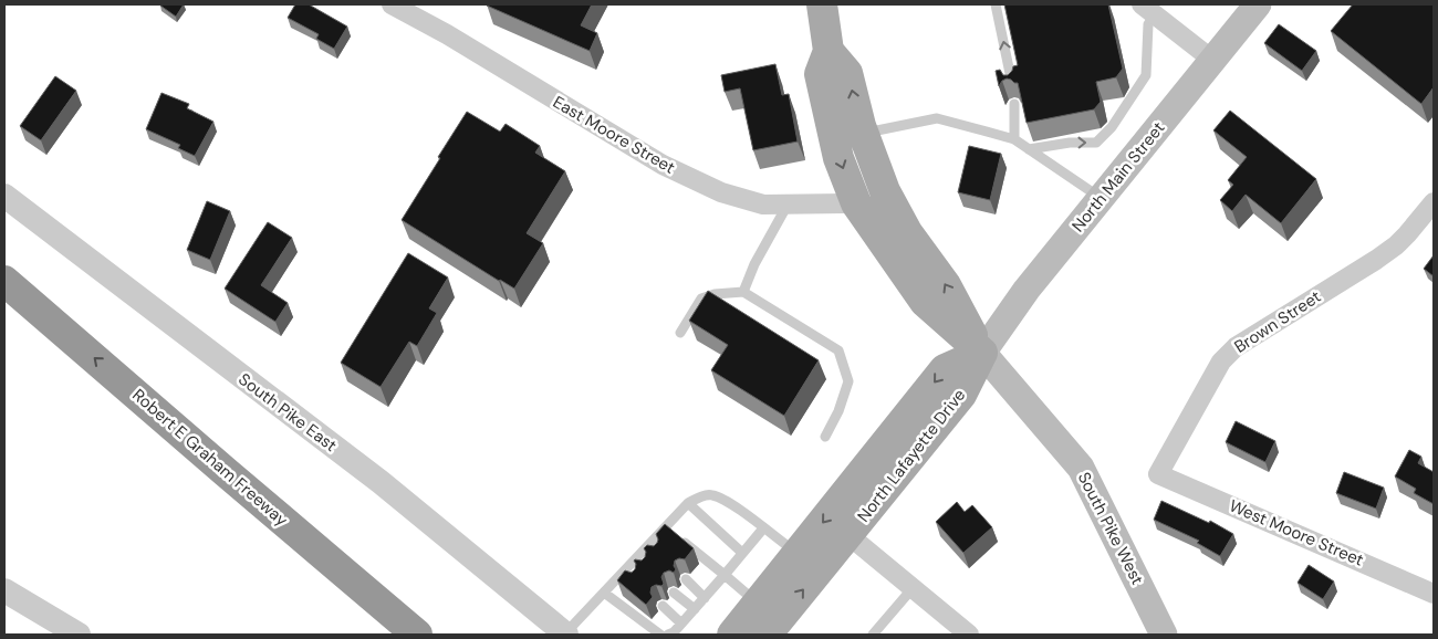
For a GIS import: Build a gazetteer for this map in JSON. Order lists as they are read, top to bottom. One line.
{"streets":{"highway":["Robert E Graham Freeway"],"main road":["North Main Street","North Lafayette Drive","South Pike West"],"street":["East Moore Street","Brown Street","South Pike East","West Moore Street"]},"crossings":[["North Main Street","North Lafayette Drive"],["North Main Street","South Pike West"],["Brown Street","West Moore Street"],["North Lafayette Drive","South Pike West"]]}
